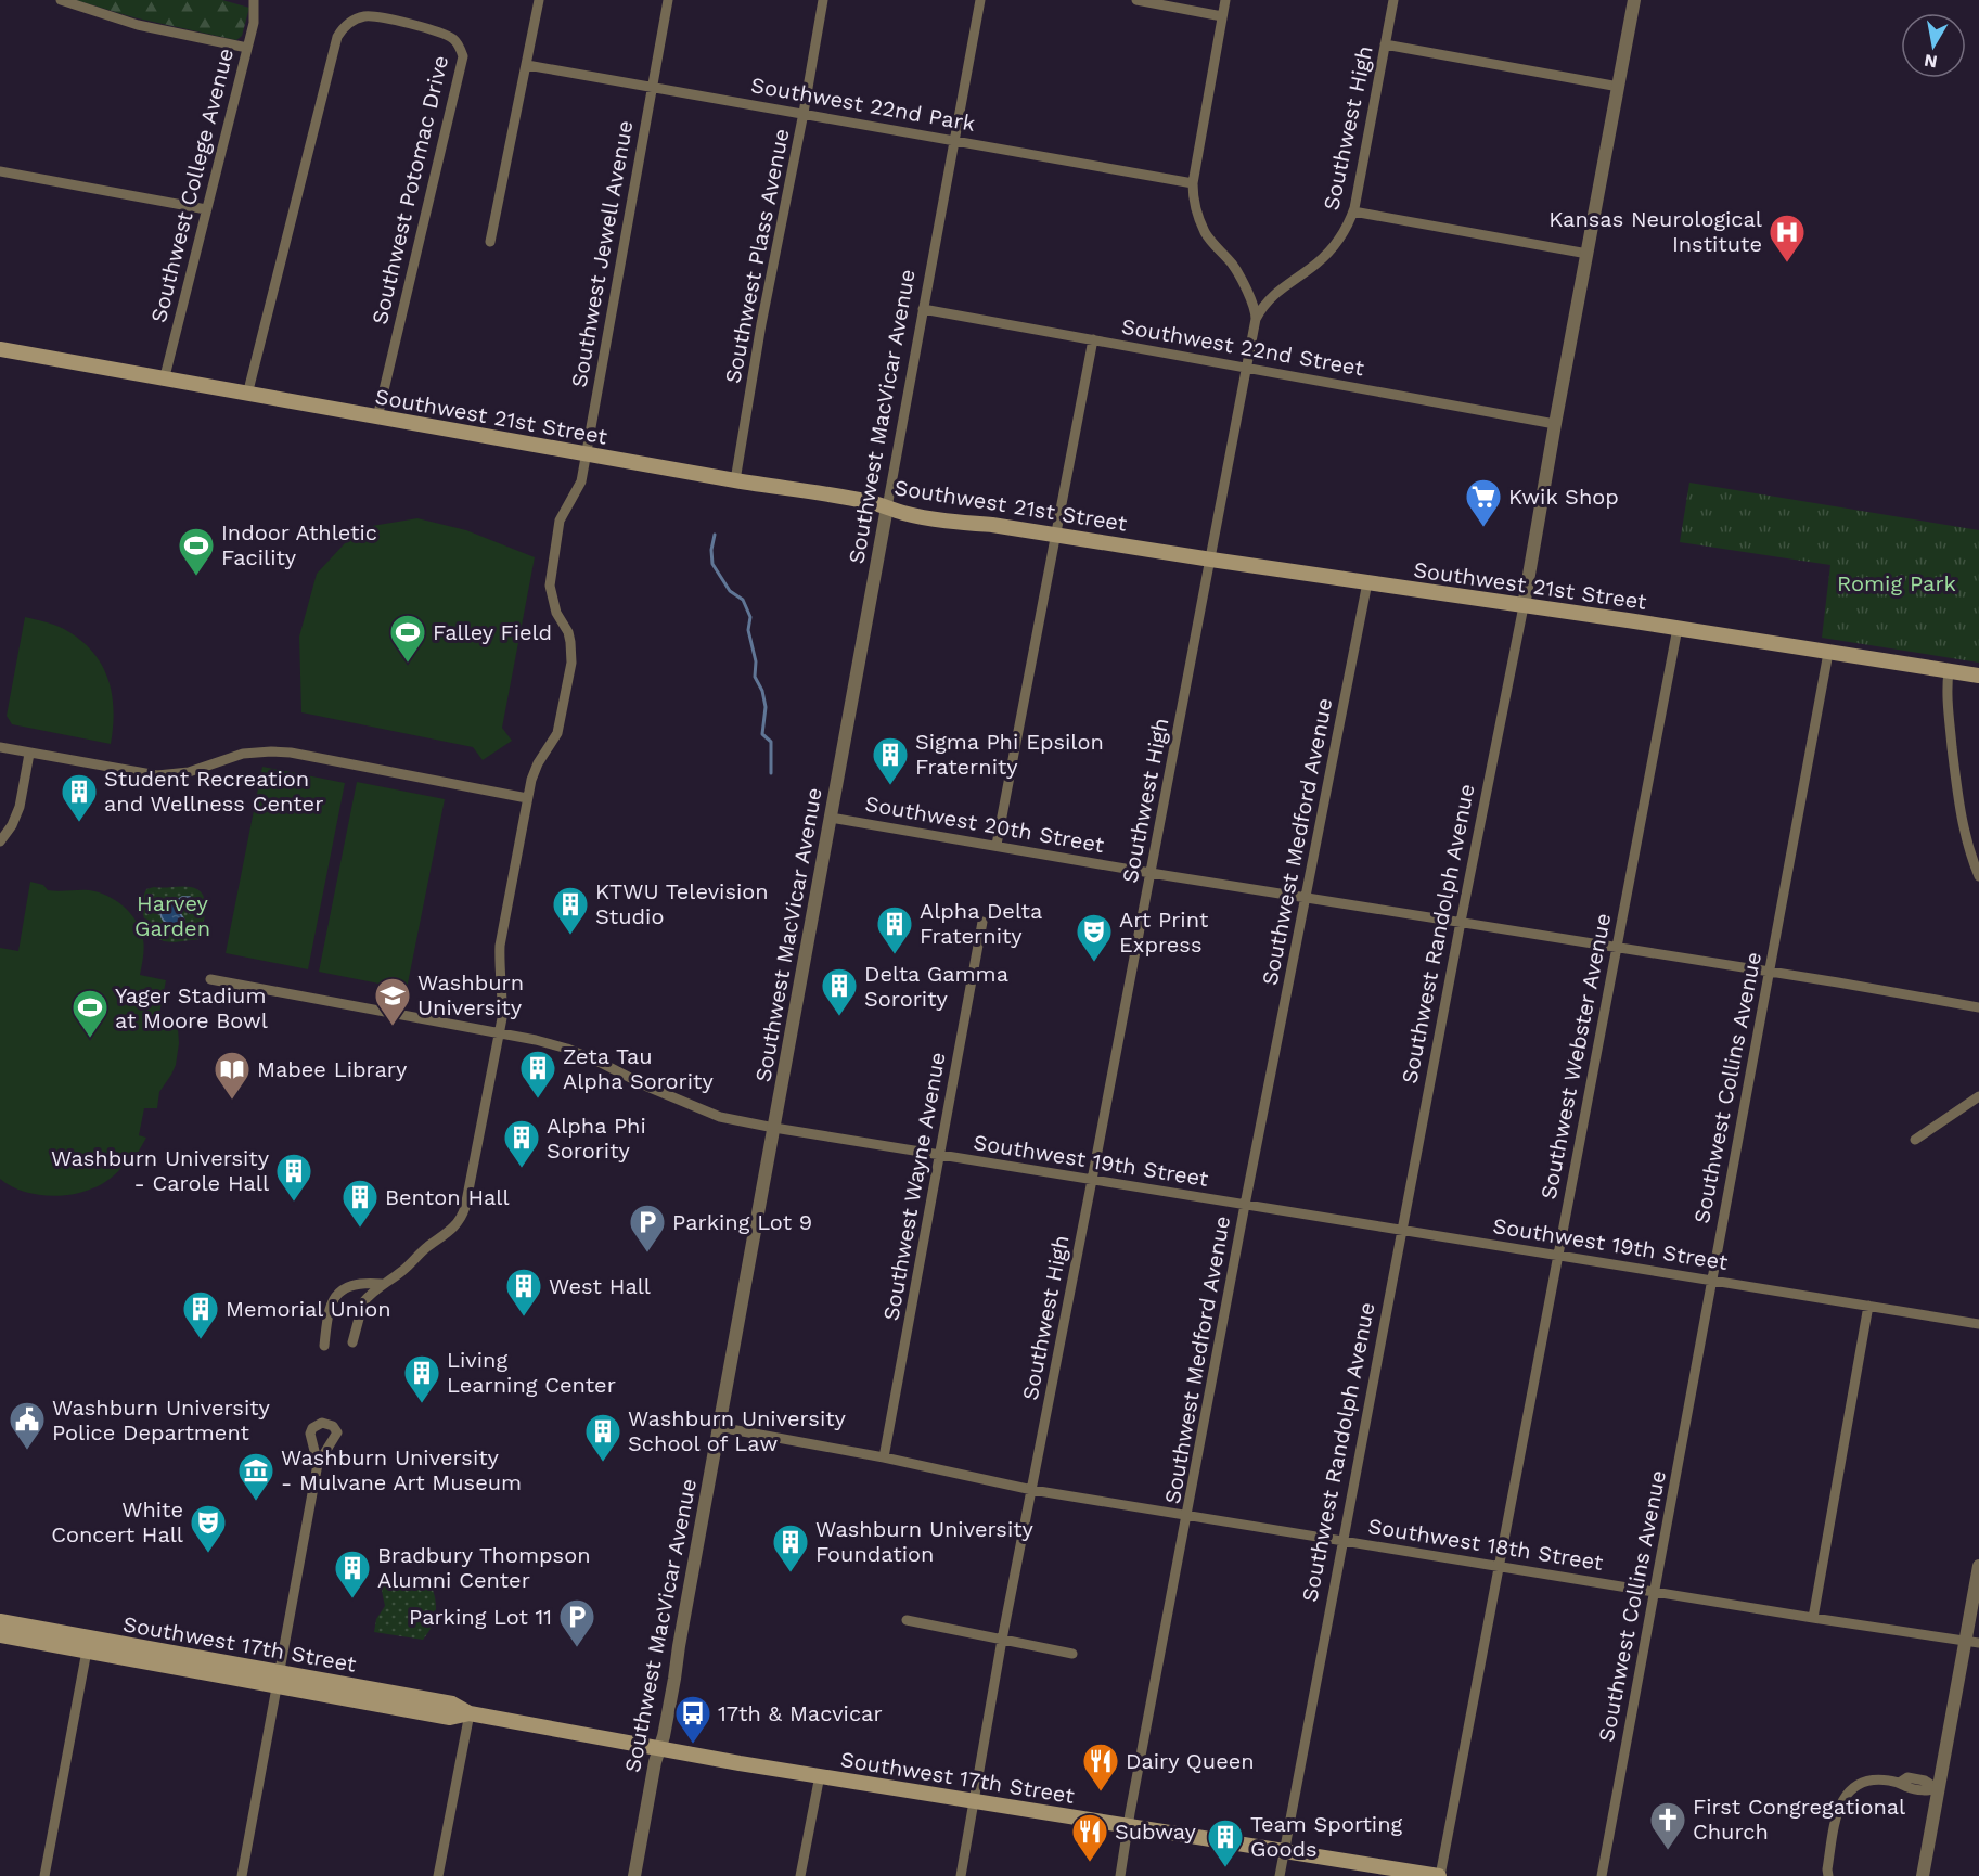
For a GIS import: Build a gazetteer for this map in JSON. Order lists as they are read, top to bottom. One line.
{"streets":{"main road":["Southwest 21st Street","Southwest 17th Street"],"street":["Southwest 22nd Park","Southwest High","Southwest College Avenue","Southwest Potomac Drive","Southwest Jewell Avenue","Southwest Plass Avenue","Southwest 22nd Street","Southwest MacVicar Avenue","Southwest 20th Street","Southwest Medford Avenue","Southwest Randolph Avenue","Southwest Webster Avenue","Southwest Collins Avenue","Southwest 19th Street","Southwest Wayne Avenue","Southwest 18th Street"]},"crossings":[["Southwest 22nd Park","Southwest Jewell Avenue"],["Southwest 22nd Park","Southwest Plass Avenue"],["Southwest 22nd Park","Southwest MacVicar Avenue"],["Southwest High","Southwest 22nd Street"],["Southwest High","Southwest 21st Street"],["Southwest High","Southwest 20th Street"],["Southwest High","Southwest 19th Street"],["Southwest High","Southwest 18th Street"],["Southwest High","Southwest 17th Street"],["Southwest College Avenue","Southwest 21st Street"],["Southwest Potomac Drive","Southwest 21st Street"],["Southwest Jewell Avenue","Southwest 21st Street"],["Southwest Jewell Avenue","Southwest 19th Street"],["Southwest Plass Avenue","Southwest 21st Street"],["Southwest 22nd Street","Southwest MacVicar Avenue"],["Southwest 22nd Street","Southwest Randolph Avenue"],["Southwest 21st Street","Southwest MacVicar Avenue"],["Southwest 21st Street","Southwest Medford Avenue"],["Southwest 21st Street","Southwest Randolph Avenue"],["Southwest 21st Street","Southwest Webster Avenue"],["Southwest 21st Street","Southwest Collins Avenue"],["Southwest MacVicar Avenue","Southwest 20th Street"],["Southwest MacVicar Avenue","Southwest 19th Street"],["Southwest MacVicar Avenue","Southwest 18th Street"],["Southwest MacVicar Avenue","Southwest 17th Street"],["Southwest 20th Street","Southwest Medford Avenue"],["Southwest 20th Street","Southwest Randolph Avenue"],["Southwest 20th Street","Southwest Webster Avenue"],["Southwest 20th Street","Southwest Collins Avenue"],["Southwest Medford Avenue","Southwest 19th Street"],["Southwest Medford Avenue","Southwest 18th Street"],["Southwest Medford Avenue","Southwest 17th Street"],["Southwest Randolph Avenue","Southwest 19th Street"],["Southwest Randolph Avenue","Southwest 18th Street"],["Southwest Randolph Avenue","Southwest 17th Street"],["Southwest Webster Avenue","Southwest 19th Street"],["Southwest Webster Avenue","Southwest 18th Street"],["Southwest Webster Avenue","Southwest 17th Street"],["Southwest Collins Avenue","Southwest 19th Street"],["Southwest Collins Avenue","Southwest 18th Street"],["Southwest 19th Street","Southwest Wayne Avenue"],["Southwest Wayne Avenue","Southwest 18th Street"]],"parks":["Romig Park","Harvey Garden"],"places":{"hospital":["Kansas Neurological Institute"],"supermarket":["Kwik Shop"],"sports":["Indoor Athletic Facility","Falley Field","Yager Stadium at Moore Bowl"],"building":["Sigma Phi Epsilon Fraternity","Student Recreation and Wellness Center","KTWU Television Studio","Alpha Delta Fraternity","Delta Gamma Sorority","Zeta Tau Alpha Sorority","Alpha Phi Sorority","Washburn University - Carole Hall","Benton Hall","West Hall","Memorial Union","Living Learning Center","Washburn University School of Law","Washburn University Foundation","Bradbury Thompson Alumni Center","Team Sporting Goods"],"theatre":["Art Print Express","White Concert Hall"],"school or university":["Washburn University"],"library":["Mabee Library"],"parking":["Parking Lot 9","Parking Lot 11"],"public building":["Washburn University Police Department"],"museum":["Washburn University - Mulvane Art Museum"],"bus stop":["17th & Macvicar"],"restaurant":["Dairy Queen","Subway"],"church":["First Congregational Church"]},"north":"bottom"}
